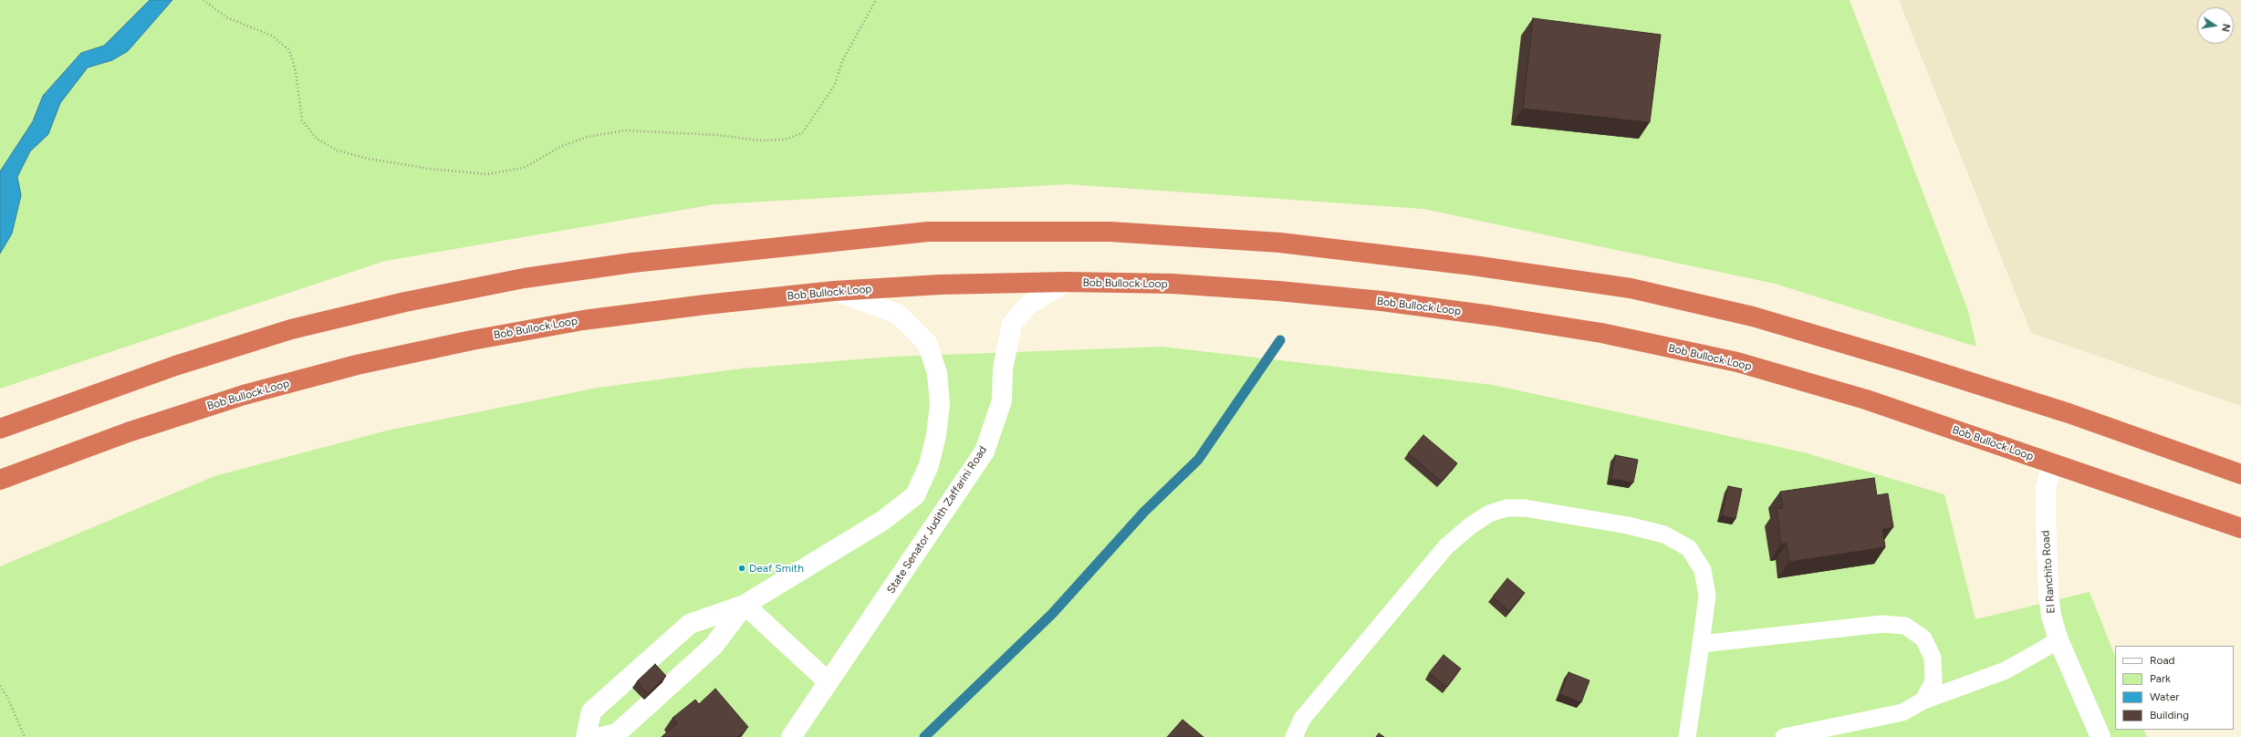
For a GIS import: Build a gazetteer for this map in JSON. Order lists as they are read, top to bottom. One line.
{"streets":{"highway":["Bob Bullock Loop"],"street":["State Senator Judith Zaffarini Road","El Ranchito Road"]},"crossings":[["Bob Bullock Loop","State Senator Judith Zaffarini Road"],["Bob Bullock Loop","El Ranchito Road"]],"places":["Deaf Smith"],"legend":["Road","Park","Water","Building"],"north":"right"}
